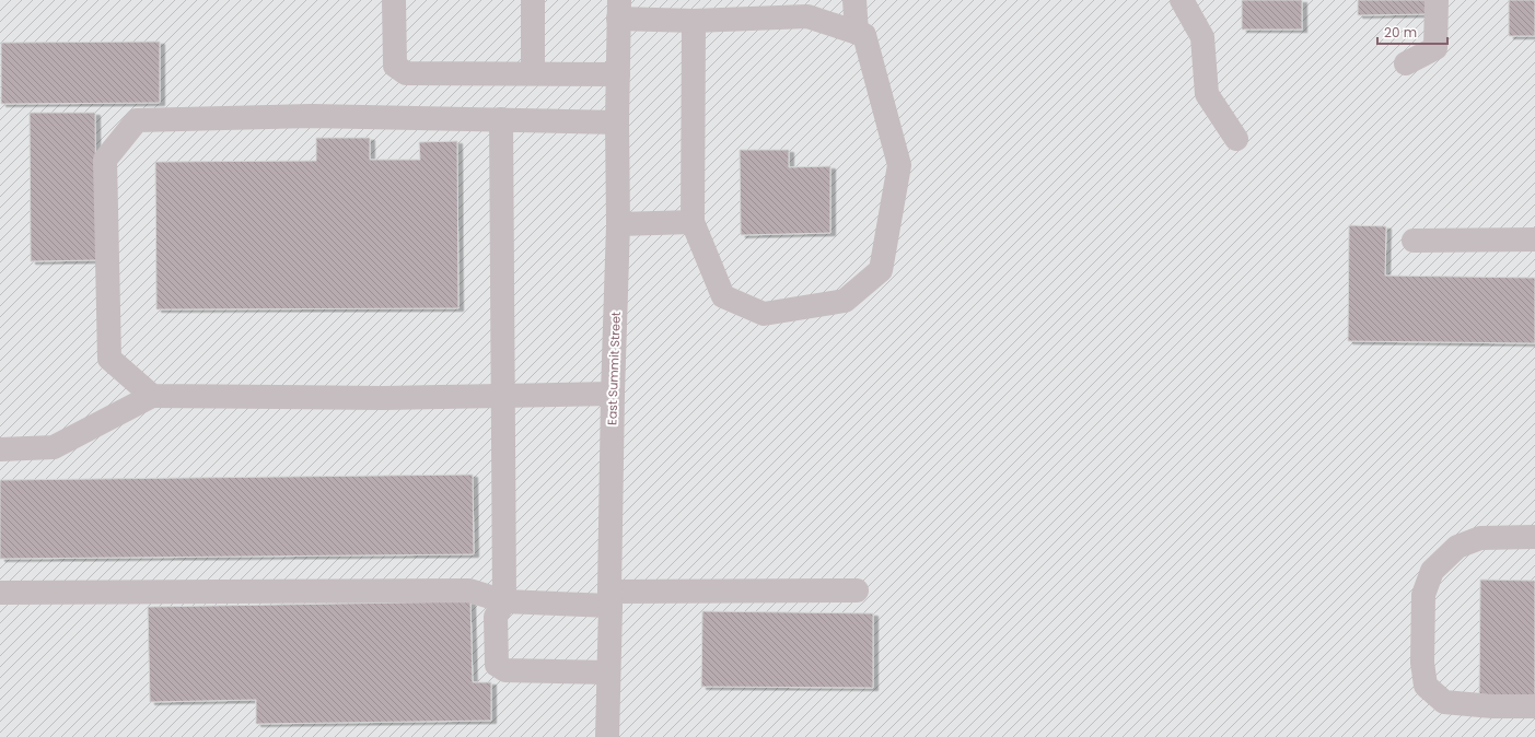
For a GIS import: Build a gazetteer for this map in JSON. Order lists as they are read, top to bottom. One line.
{"streets":{"street":["East Summit Street"]},"scale_bar":"20 m"}
